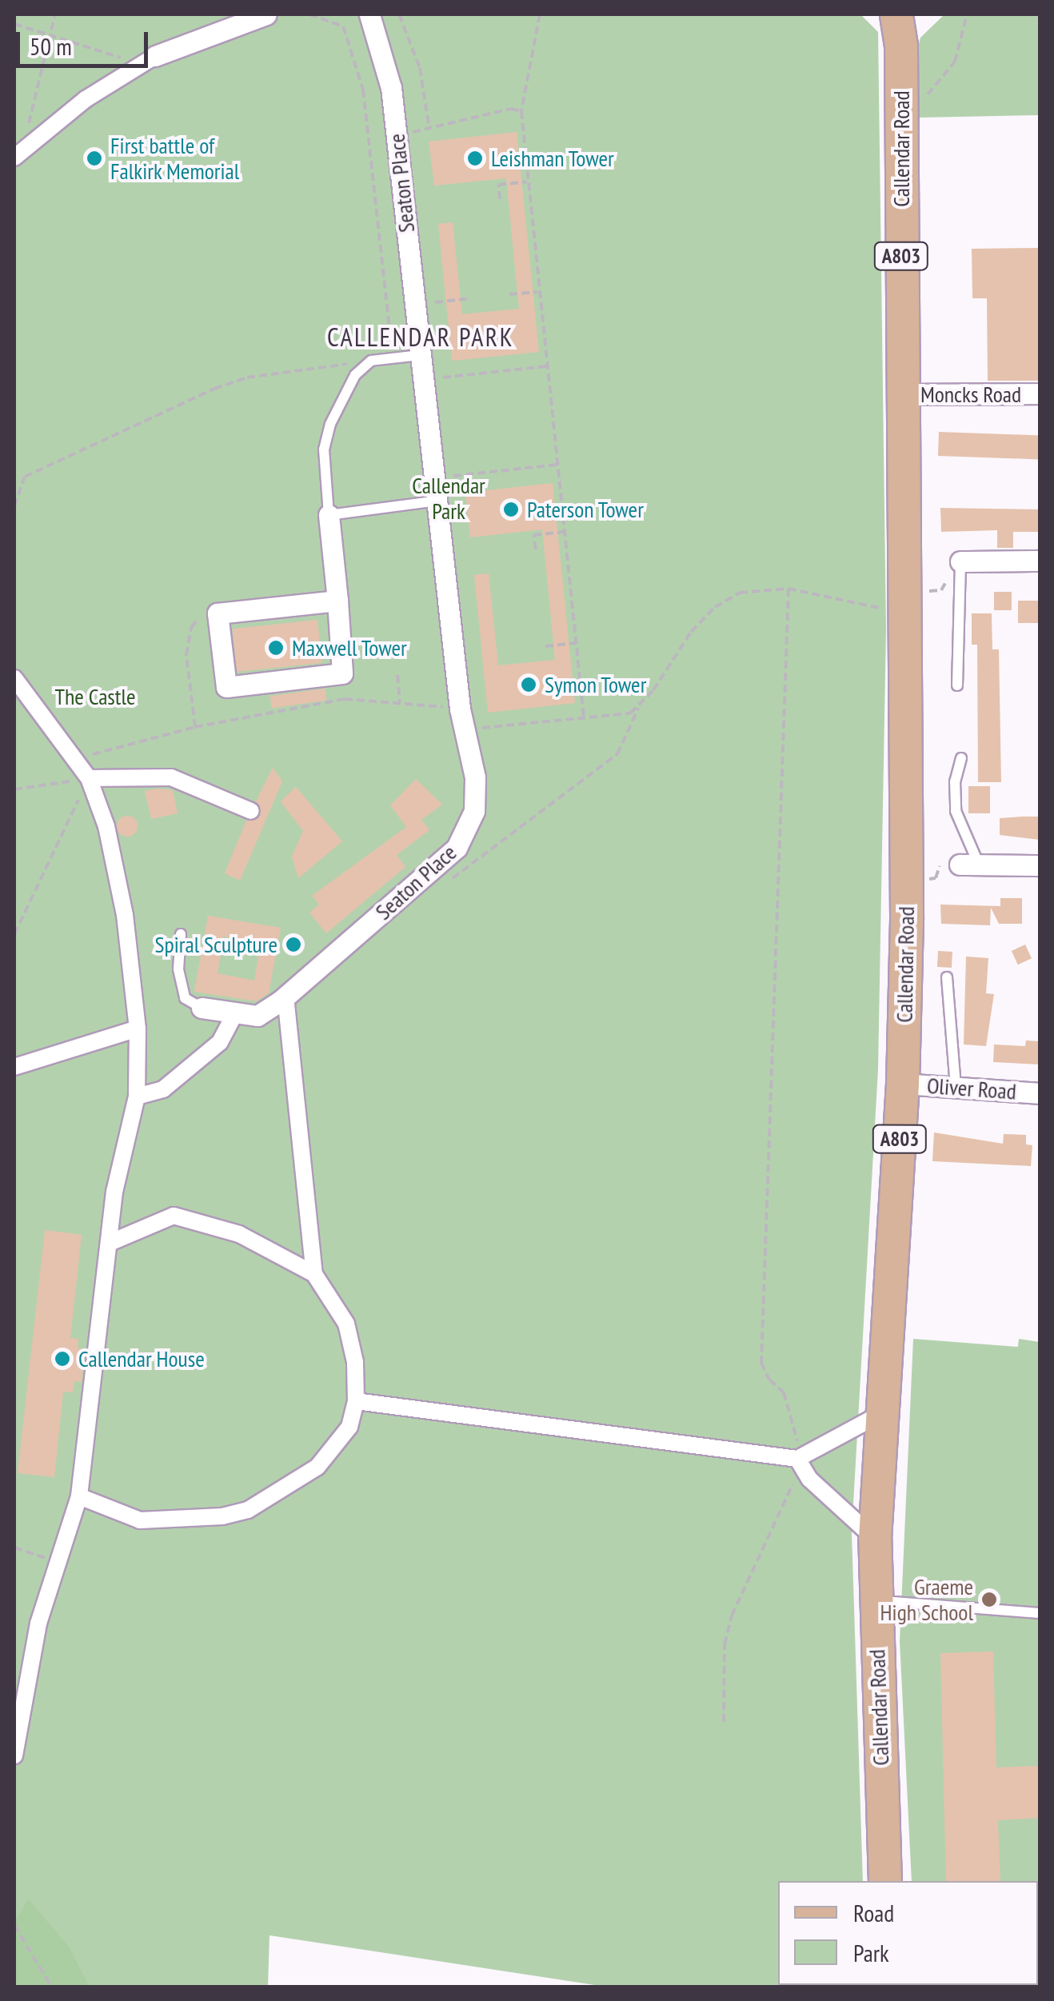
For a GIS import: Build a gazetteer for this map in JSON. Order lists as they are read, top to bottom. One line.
{"streets":{"main road":["Callendar Road","A803"],"street":["Seaton Place","Moncks Road","Oliver Road"]},"crossings":[["Callendar Road","Moncks Road"],["Callendar Road","Oliver Road"]],"districts":["CALLENDAR PARK"],"parks":["Callendar Park","The Castle"],"places":["First battle of Falkirk Memorial","Leishman Tower","Paterson Tower","Maxwell Tower","Symon Tower","Spiral Sculpture","Callendar House","Graeme High School"],"legend":["Road","Park"],"scale_bar":"50 m"}
